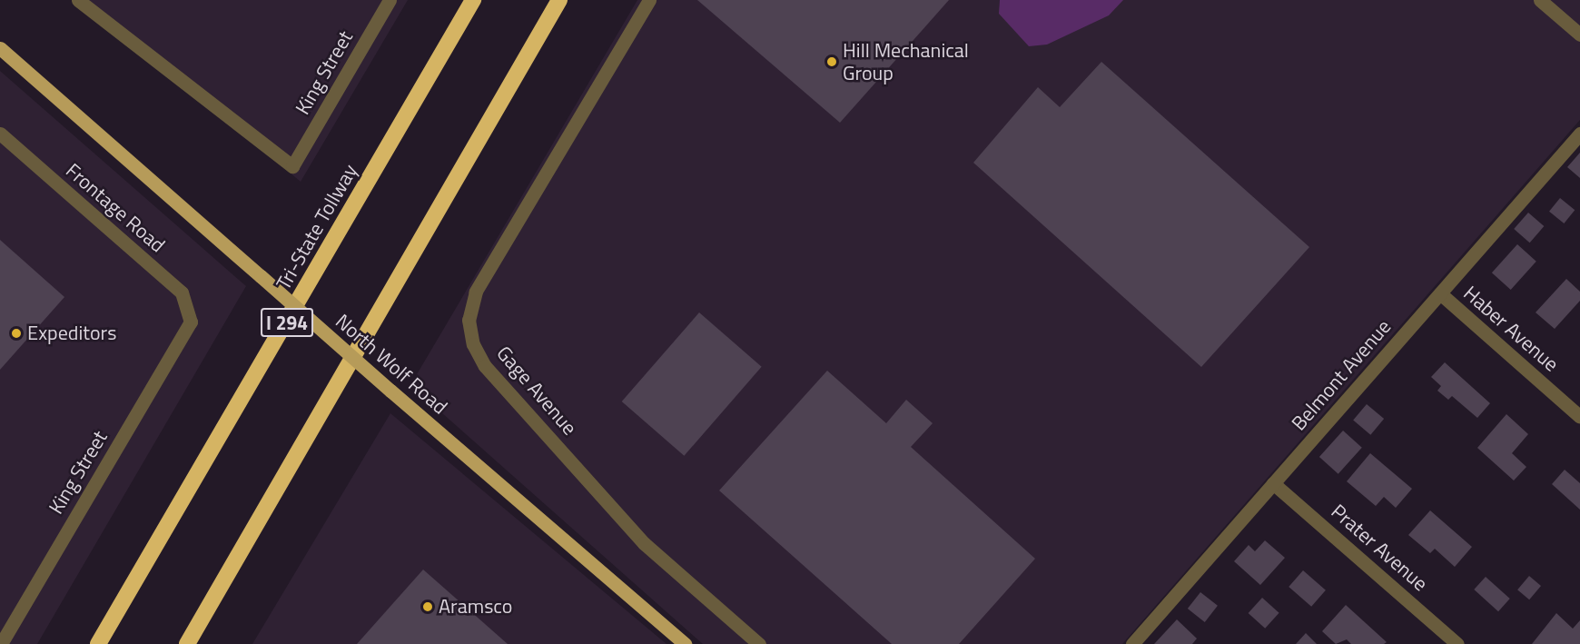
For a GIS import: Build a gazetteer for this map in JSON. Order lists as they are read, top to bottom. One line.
{"streets":{"highway":["Tri-State Tollway","I 294"],"main road":["North Wolf Road"],"street":["King Street","Frontage Road","Haber Avenue","Belmont Avenue","Gage Avenue","Prater Avenue"]},"crossings":[["King Street","Frontage Road"],["Haber Avenue","Belmont Avenue"],["Belmont Avenue","Prater Avenue"]],"places":["Hill Mechanical Group","Expeditors","Aramsco"]}
